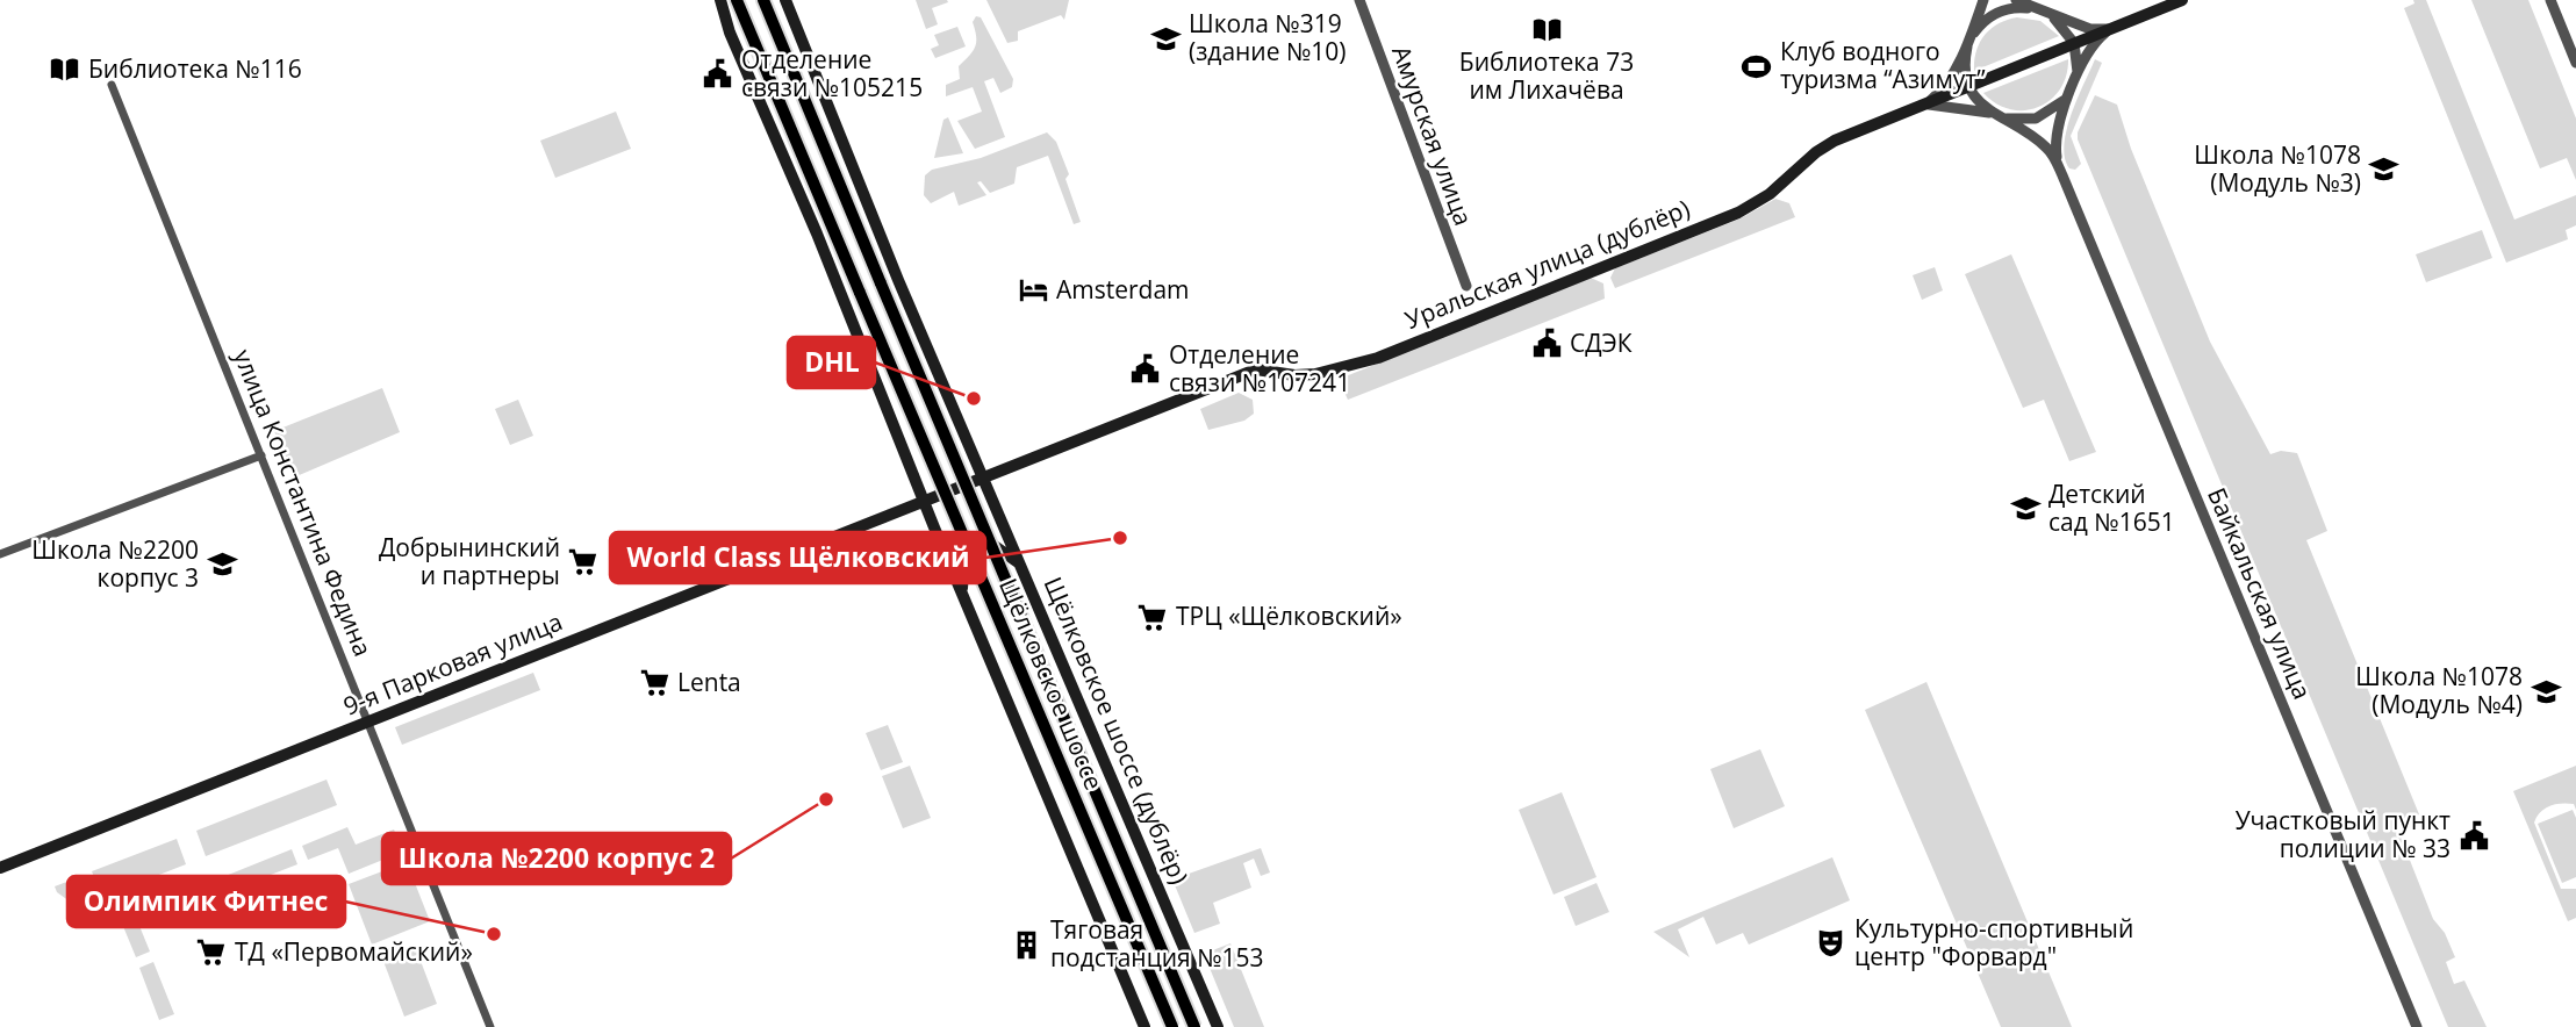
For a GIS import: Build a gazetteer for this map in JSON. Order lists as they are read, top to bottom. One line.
{"streets":{"main road":["Уральская улица (дублёр)","9-я Парковая улица","Щёлковское шоссе","Щёлковское шоссе (дублёр)"],"street":["Амурская улица","улица Константина Федина","Байкальская улица"]},"crossings":[["Уральская улица (дублёр)","9-я Парковая улица"],["улица Константина Федина","9-я Парковая улица"],["9-я Парковая улица","Щёлковское шоссе (дублёр)"]],"places":{"library":["Библиотека 73 им Лихачёва","Библиотека №116"],"school or university":["Школа №319 (здание №10)","Школа №1078 (Модуль №3)","Детский сад №1651","Школа №2200 корпус 3","Школа №1078 (Модуль №4)"],"sports":["Клуб водного туризма “Азимут”"],"public building":["Отделение связи №105215","СДЭК","Отделение связи №107241","Участковый пункт полиции № 33"],"hotel":["Amsterdam"],"other":["DHL","World Class Щёлковский","Школа №2200 корпус 2","Олимпик Фитнес"],"supermarket":["Добрынинский и партнеры","ТРЦ «Щёлковский»","Lenta","ТД «Первомайский»"],"theatre":["Культурно-спортивный центр \"Форвард\""],"building":["Тяговая подстанция №153"]}}
